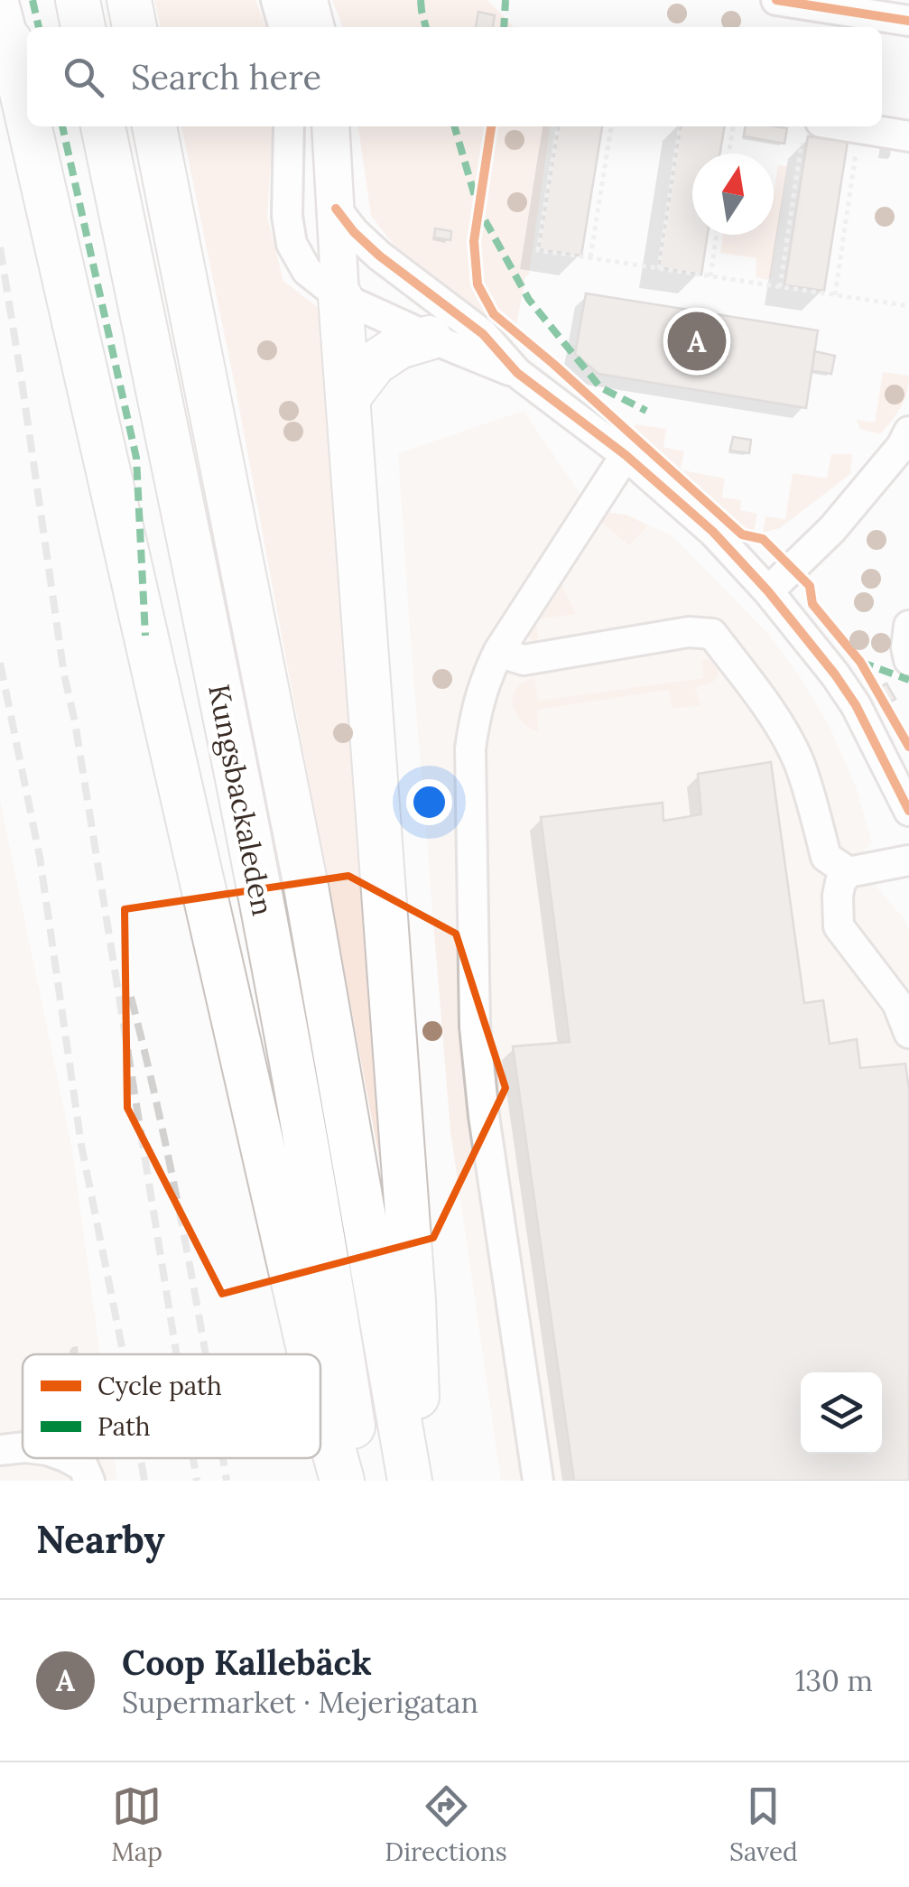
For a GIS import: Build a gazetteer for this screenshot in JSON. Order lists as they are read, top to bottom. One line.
{"streets":{"highway":["Kungsbackaleden"]},"legend":["Cycle path","Path"],"north":"top","page":{"search":"Search here","pins":"A","heading":"Nearby","list":[{"mark":"A","name":"Coop Kallebäck","note":"Supermarket · Mejerigatan","value":"130 m"}],"nav":["Map","Directions","Saved"]}}
